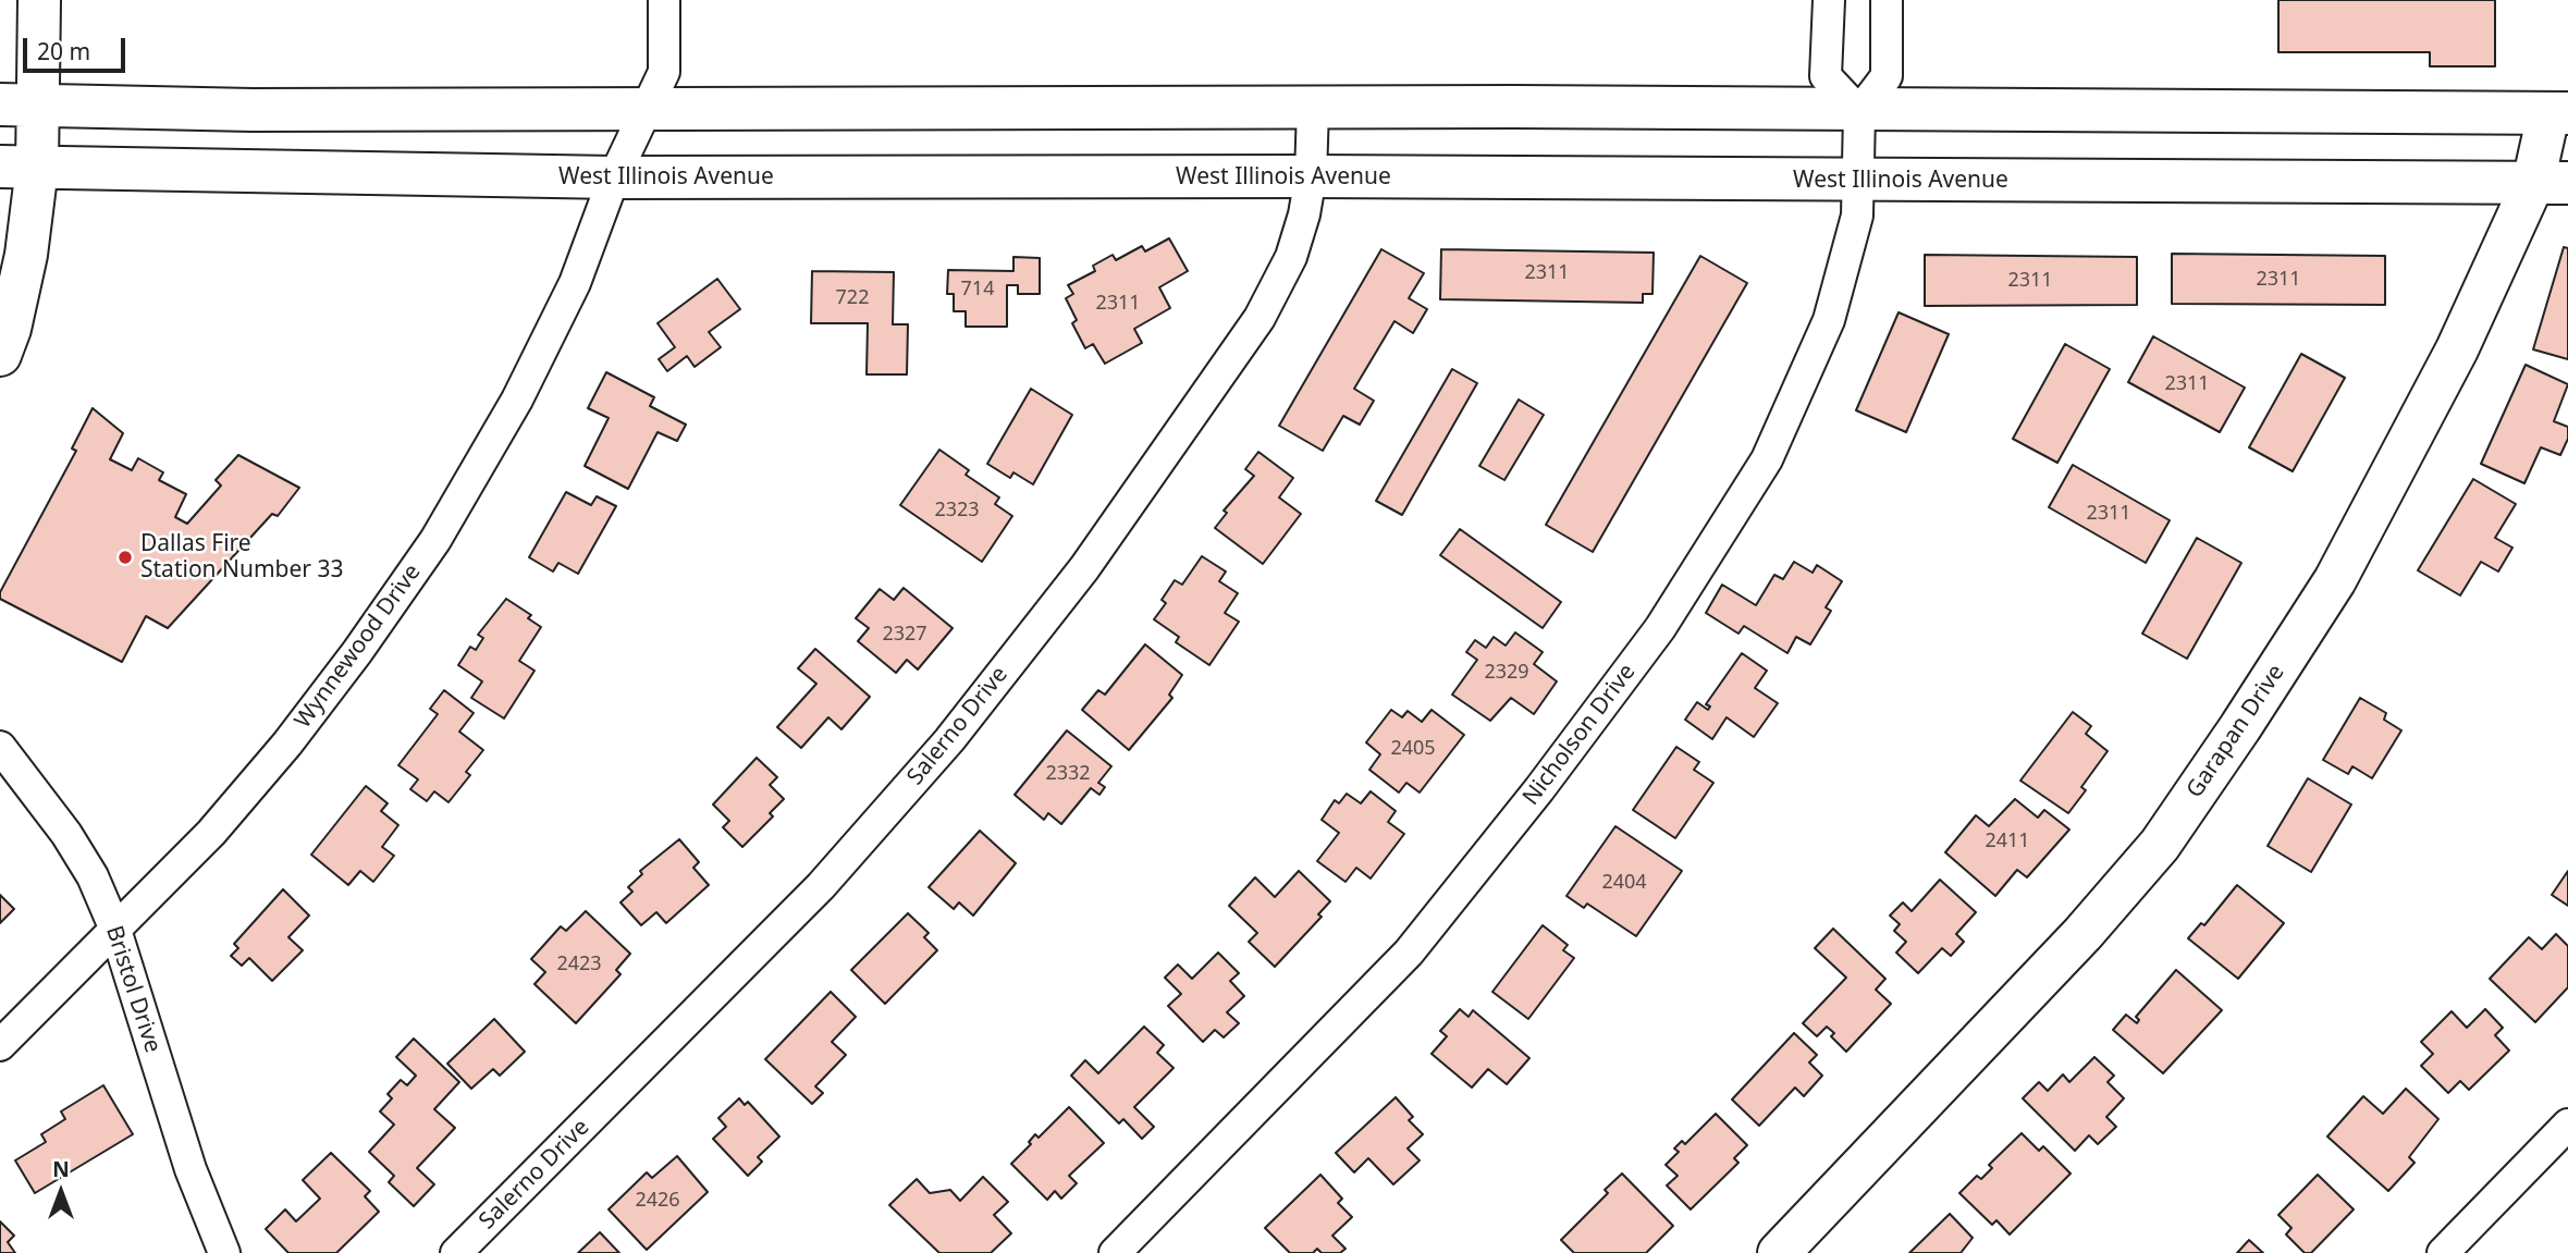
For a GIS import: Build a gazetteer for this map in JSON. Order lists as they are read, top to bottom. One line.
{"streets":{"main road":["West Illinois Avenue","Garapan Drive"],"street":["Wynnewood Drive","Salerno Drive","Nicholson Drive","Bristol Drive"]},"crossings":[["West Illinois Avenue","Wynnewood Drive"],["West Illinois Avenue","Salerno Drive"],["West Illinois Avenue","Garapan Drive"],["West Illinois Avenue","Nicholson Drive"],["Wynnewood Drive","Bristol Drive"]],"places":["Dallas Fire Station Number 33"],"house_numbers":["2311","2311","2311","714","722","2311","2311","2323","2311","2327","2329","2405","2332","2411","2404","2423","2426"],"scale_bar":"20 m","north":"top"}
